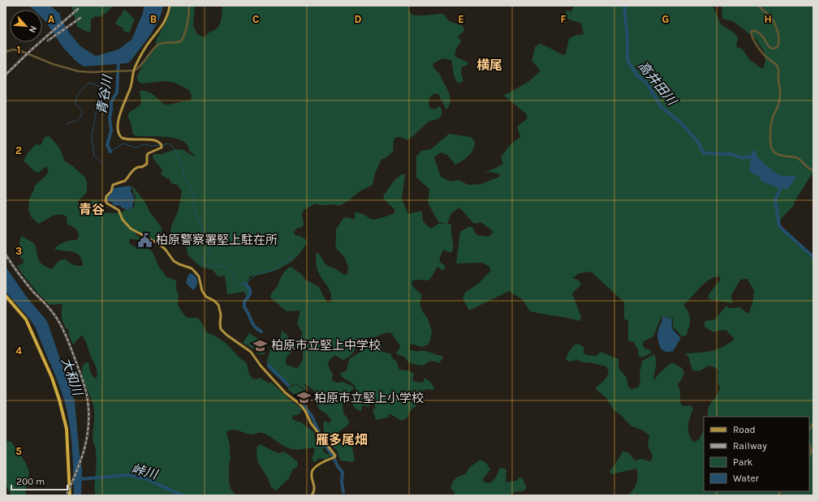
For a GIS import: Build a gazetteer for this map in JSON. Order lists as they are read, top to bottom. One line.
{"districts":["横尾","青谷","雁多尾畑"],"water":["高井田川","青谷川","大和川","峠川"],"places":{"public building":["柏原警察署堅上駐在所"],"school or university":["柏原市立堅上中学校","柏原市立堅上小学校"]},"legend":["Road","Railway","Park","Water"],"scale_bar":"200 m","north":"bottom right","grid":{"columns":["A","B","C","D","E","F","G","H"],"rows":["1","2","3","4","5"]}}
